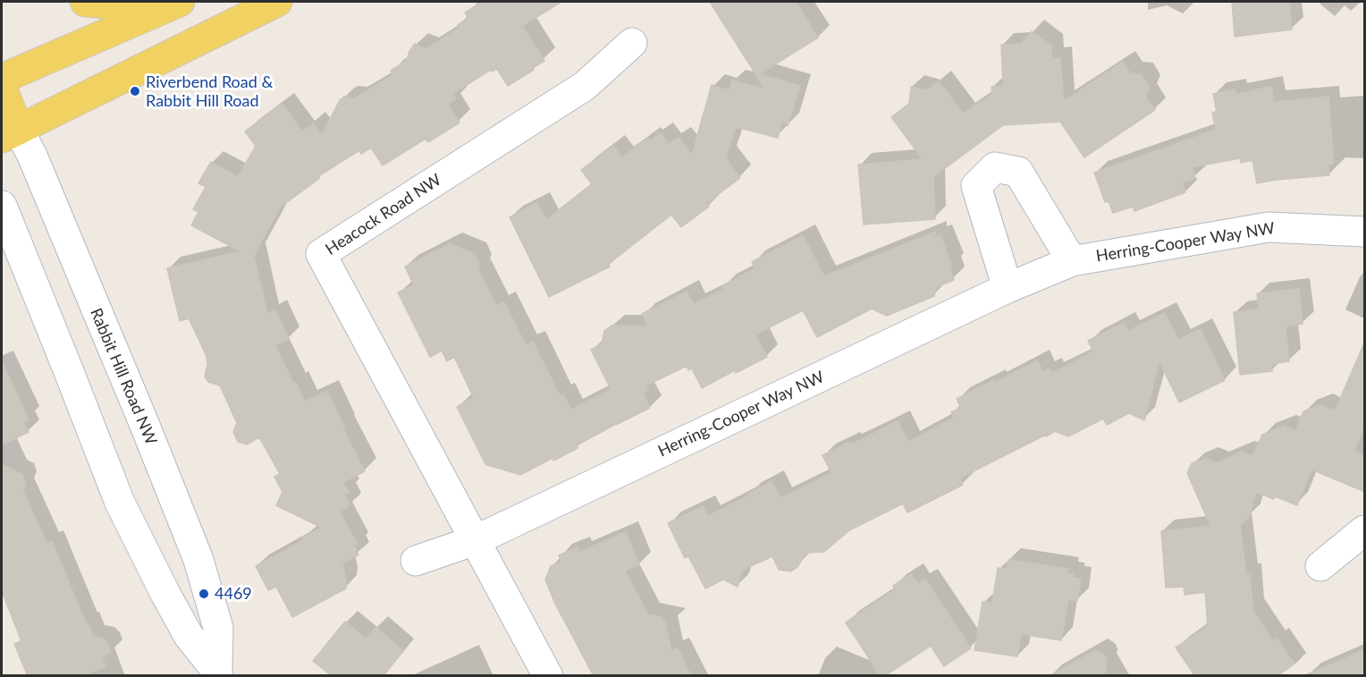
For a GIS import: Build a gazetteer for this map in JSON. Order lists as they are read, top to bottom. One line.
{"streets":{"main road":["Rabbit Hill Road NW"],"street":["Heacock Road NW","Herring-Cooper Way NW"]},"crossings":[["Heacock Road NW","Herring-Cooper Way NW"]],"places":["Riverbend Road & Rabbit Hill Road","4469"]}
